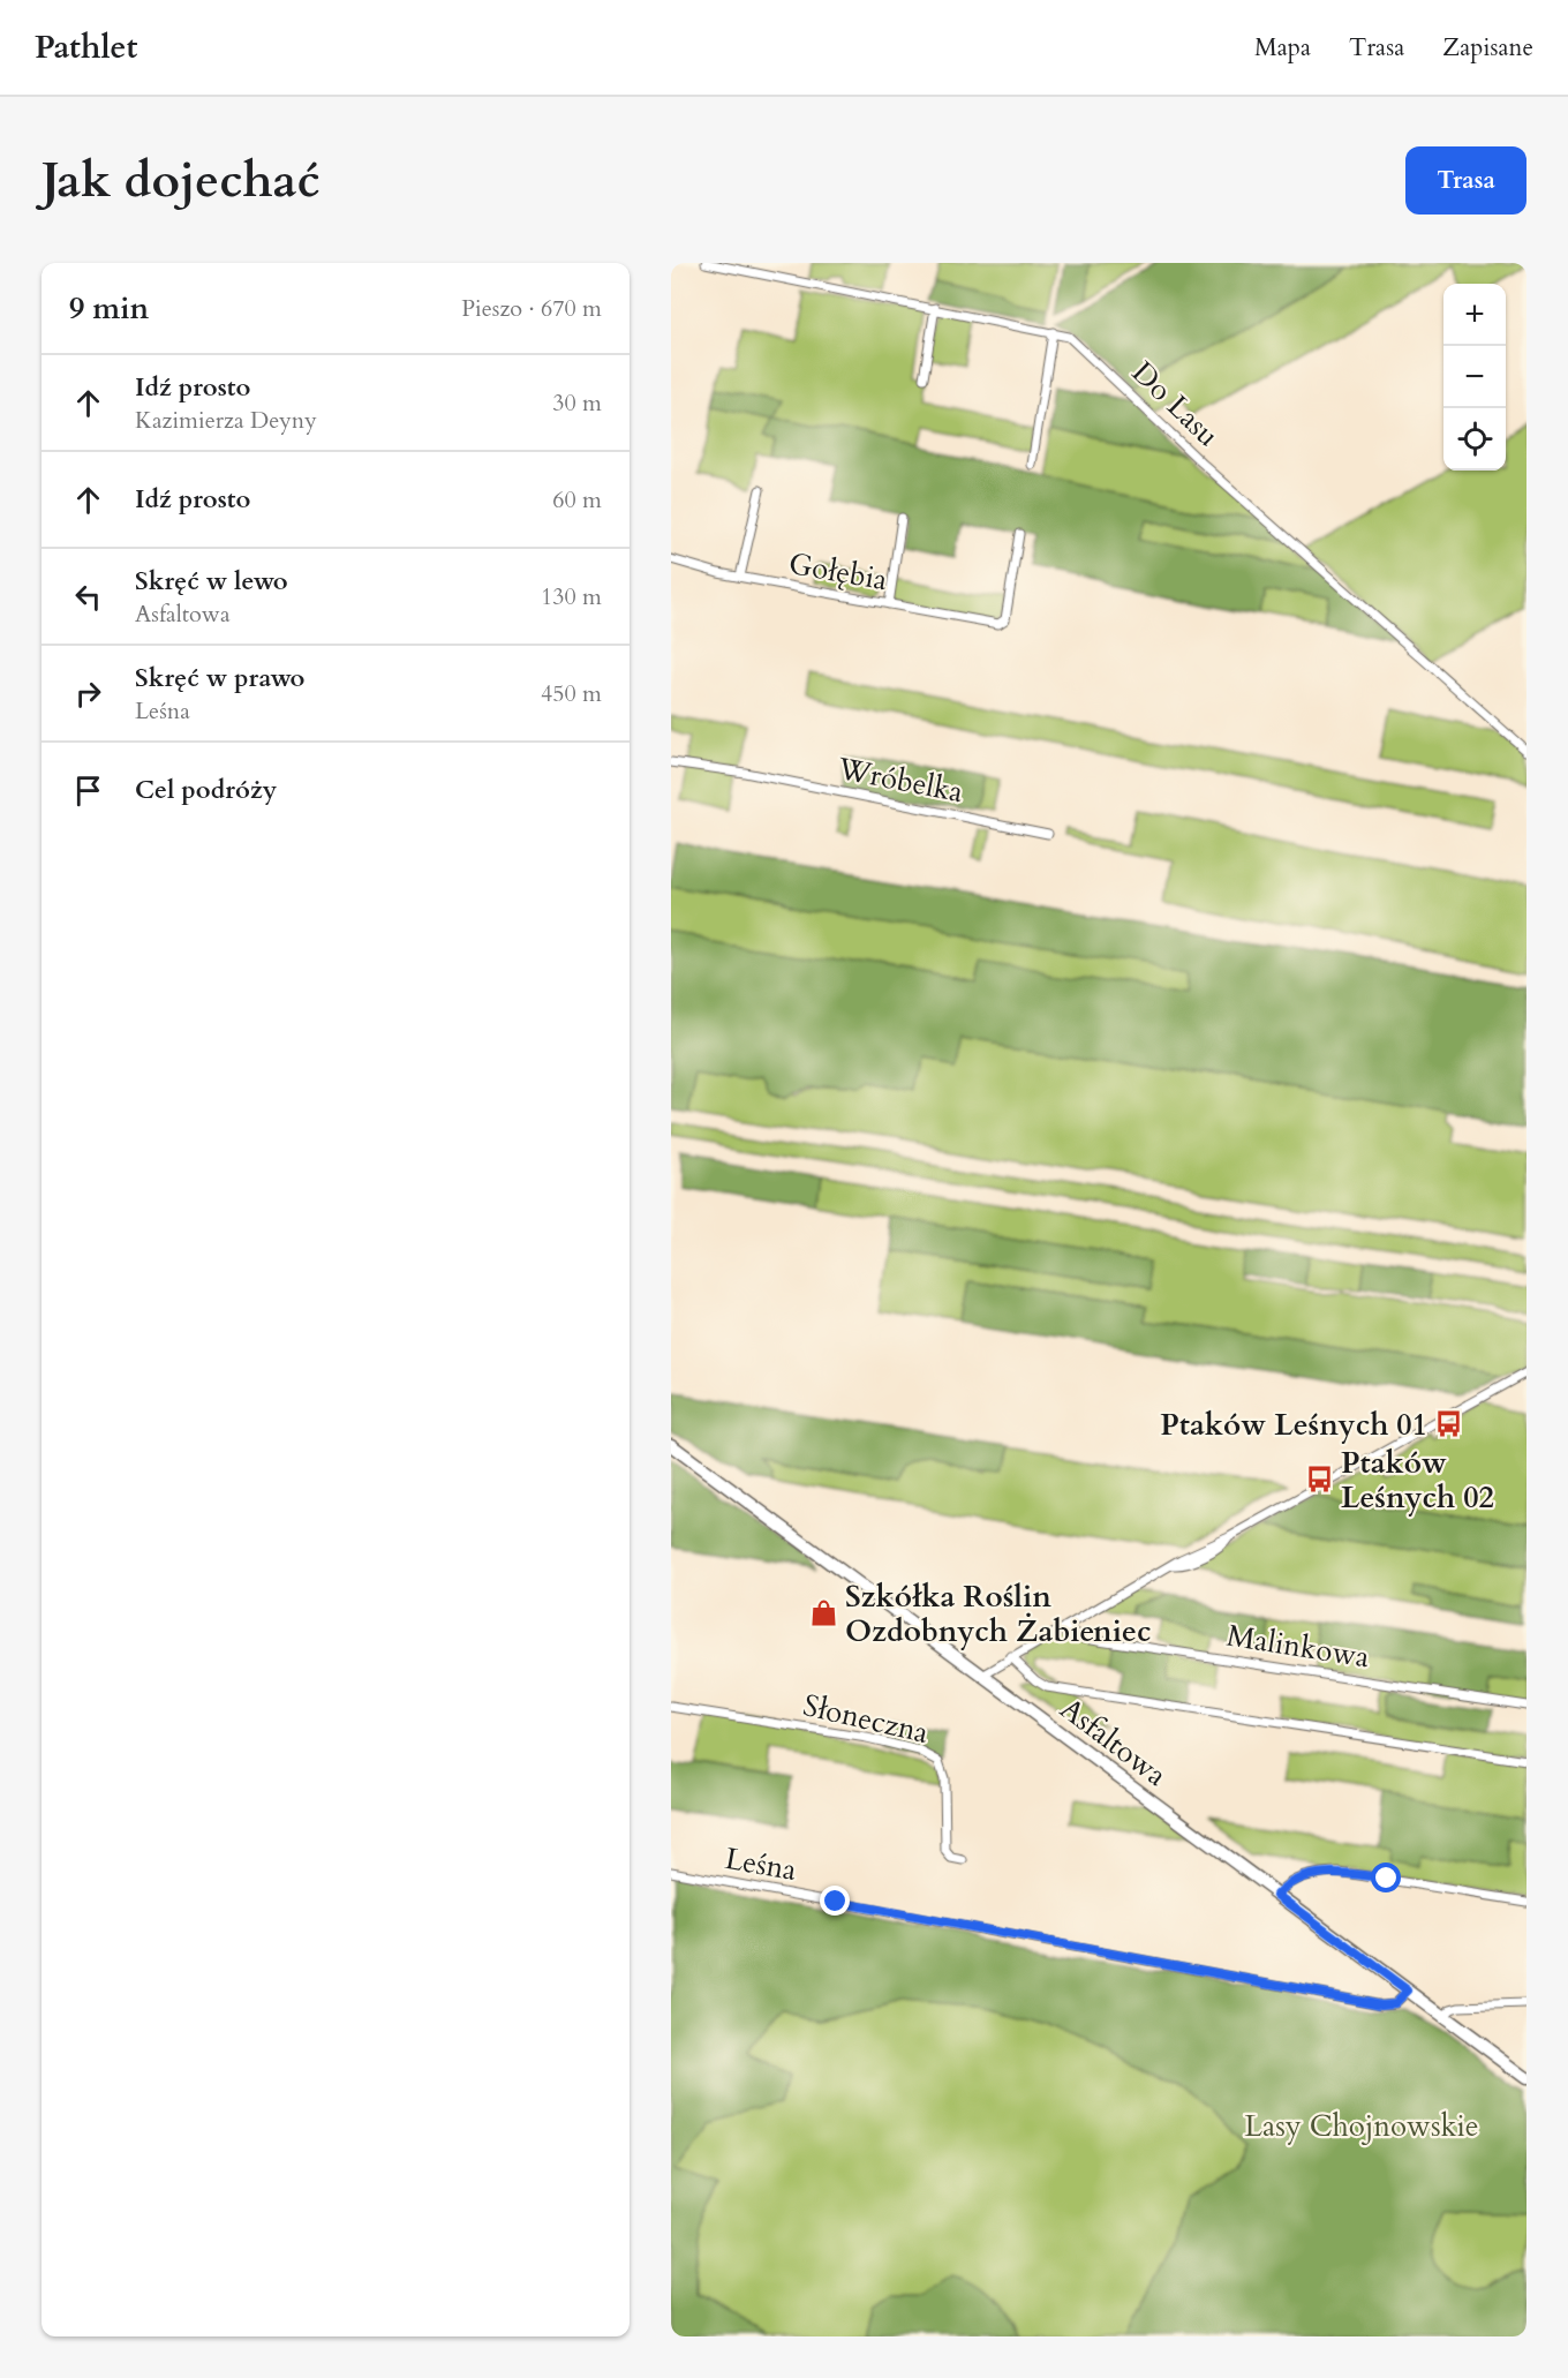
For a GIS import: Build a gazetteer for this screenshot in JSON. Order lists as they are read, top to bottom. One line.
{"streets":{"main road":["Asfaltowa"],"street":["Do Lasu","Gołębia","Wróbelka","Malinkowa","Słoneczna","Leśna"]},"crossings":[["Asfaltowa","Leśna"]],"parks":["Lasy Chojnowskie"],"places":{"bus stop":["Ptaków Leśnych 01","Ptaków Leśnych 02"],"shop":["Szkółka Roślin Ozdobnych Żabieniec"]},"page":{"header":"Pathlet","nav":["Mapa","Trasa","Zapisane"],"buttons":"Trasa","title":"Jak dojechać","heading":["9 min","Pieszo · 670 m"],"map_buttons":["+","−"],"list":[["Idź prosto","Kazimierza Deyny","30 m"],["Idź prosto","60 m"],["Skręć w lewo","Asfaltowa","130 m"],["Skręć w prawo","Leśna","450 m"],"Cel podróży"]}}
